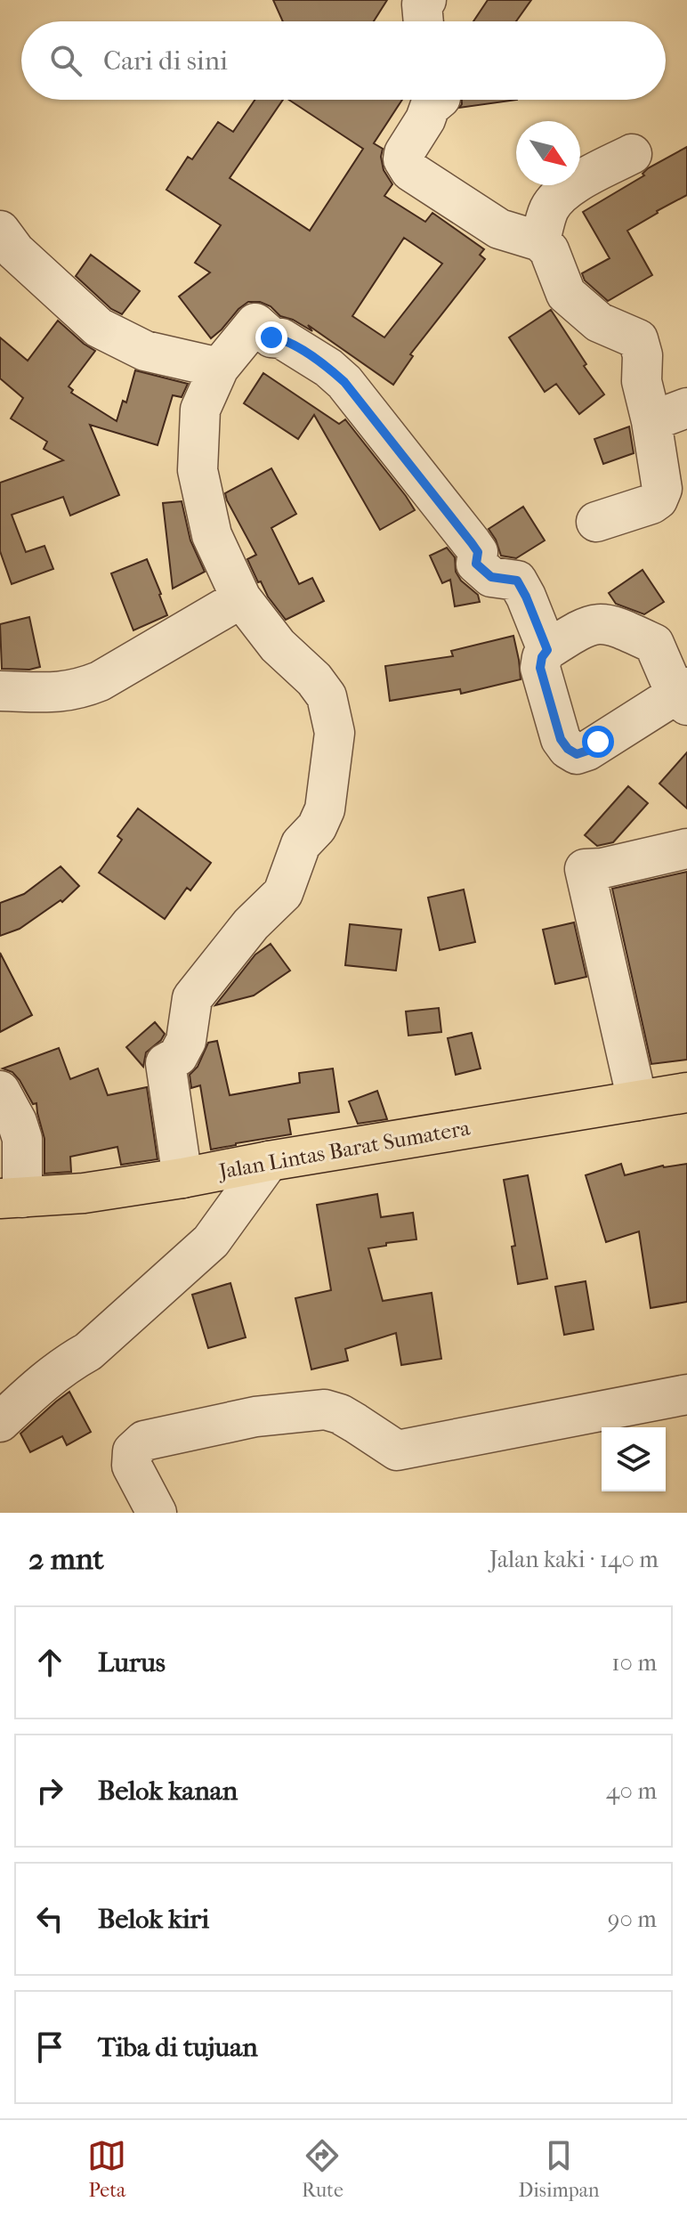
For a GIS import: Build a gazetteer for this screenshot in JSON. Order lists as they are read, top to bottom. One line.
{"streets":{"highway":["Jalan Lintas Barat Sumatera"]},"north":"bottom right","page":{"search":"Cari di sini","heading":["2 mnt","Jalan kaki · 140 m"],"list":[["Lurus","10 m"],["Belok kanan","40 m"],["Belok kiri","90 m"],"Tiba di tujuan"],"nav":["Peta","Rute","Disimpan"]}}
